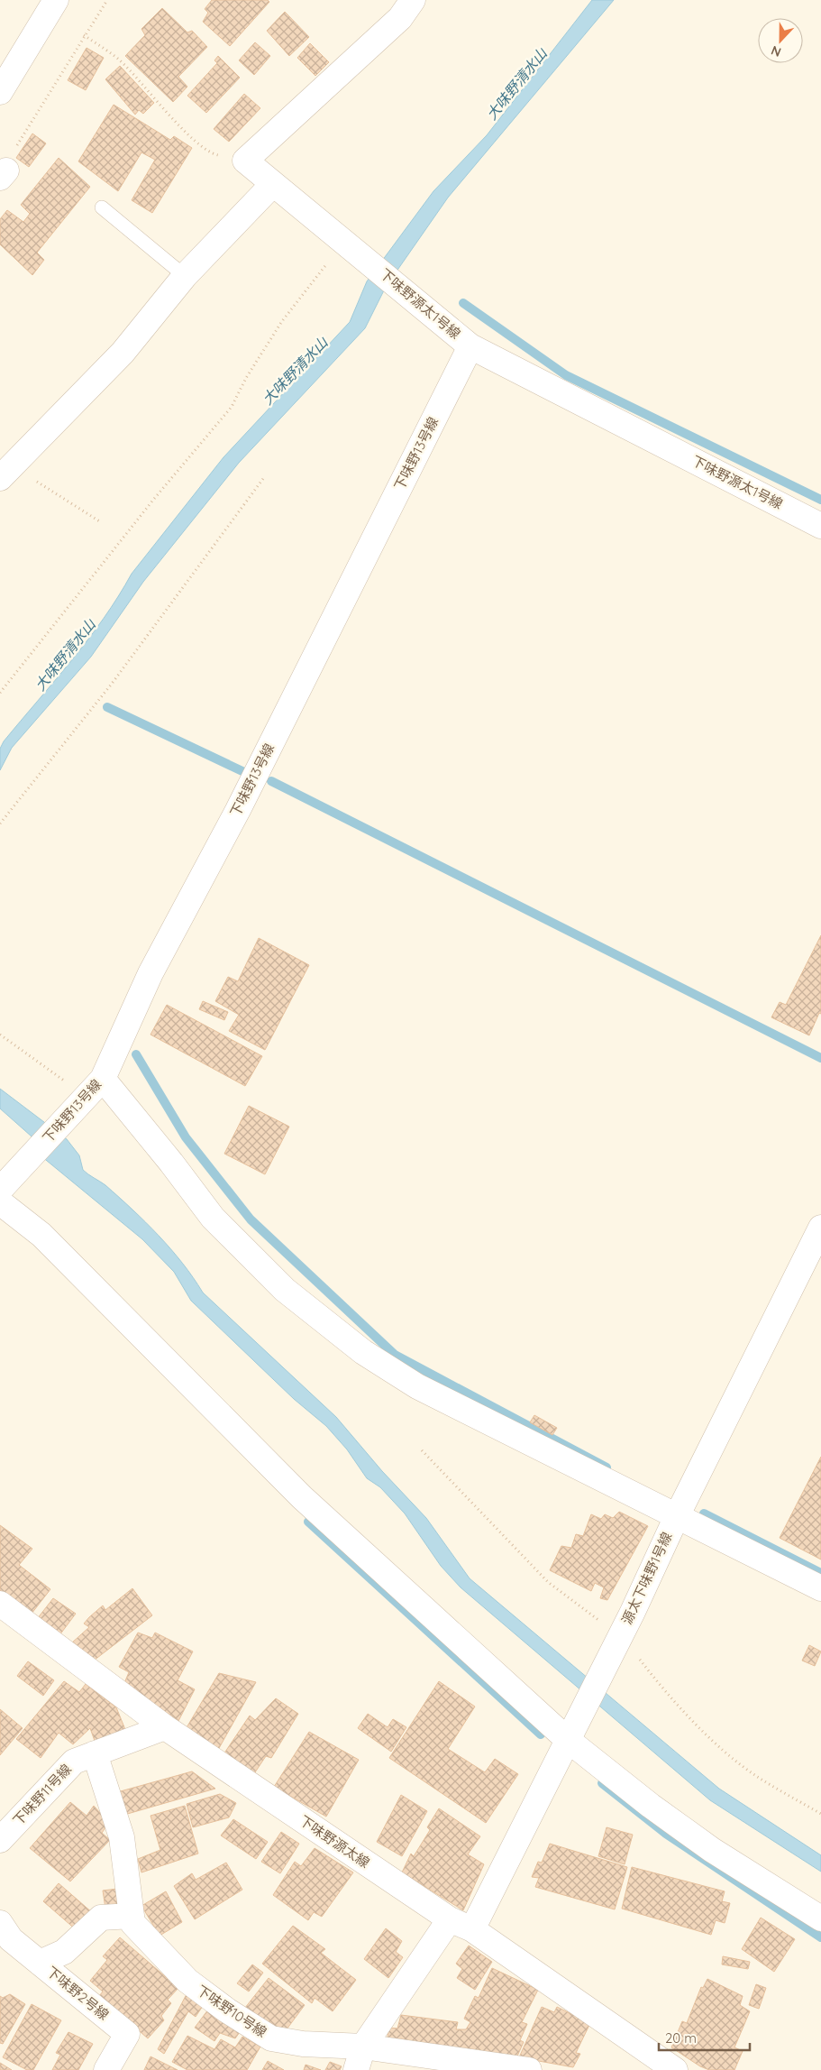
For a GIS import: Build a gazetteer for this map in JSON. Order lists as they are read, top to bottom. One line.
{"streets":{"street":["下味野源太1号線","下味野13号線","源太下味野1号線","下味野11号線","下味野源太線","下味野2号線","下味野10号線"]},"crossings":[["下味野源太1号線","下味野13号線"],["源太下味野1号線","下味野源太線"],["下味野11号線","下味野源太線"],["下味野11号線","下味野10号線"]],"water":["大味野清水山"],"scale_bar":"20 m","north":"bottom"}
